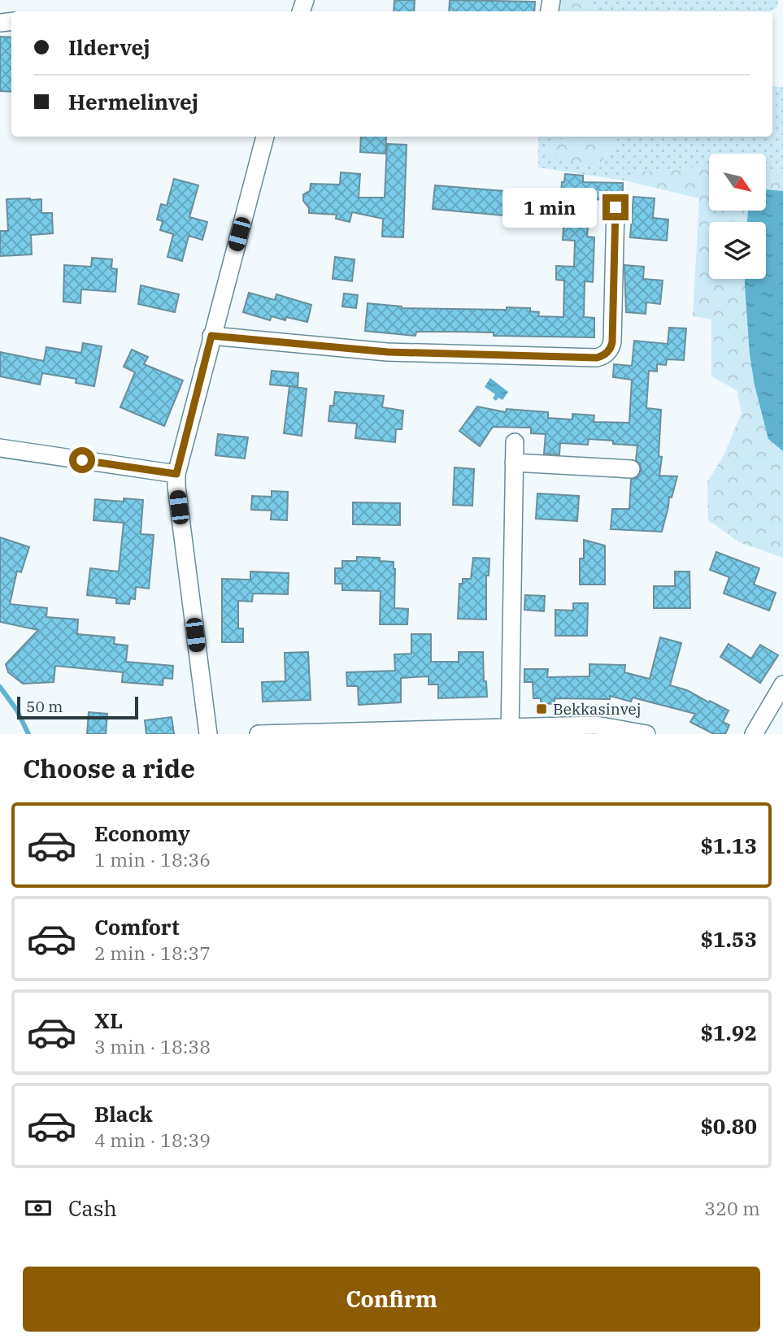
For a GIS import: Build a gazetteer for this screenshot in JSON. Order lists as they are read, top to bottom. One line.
{"places":{"transit":["Bekkasinvej"]},"scale_bar":"50 m","north":"bottom right","page":{"banner":["Ildervej","Hermelinvej"],"bubble":"1 min","scale":"50 m","heading":"Choose a ride","list":[{"name":"Economy","note":"1 min · 18:36","value":"$1.13"},{"name":"Comfort","note":"2 min · 18:37","value":"$1.53"},{"name":"XL","note":"3 min · 18:38","value":"$1.92"},{"name":"Black","note":"4 min · 18:39","value":"$0.80"}],"pay":["Cash","320 m"],"buttons":"Confirm"}}
